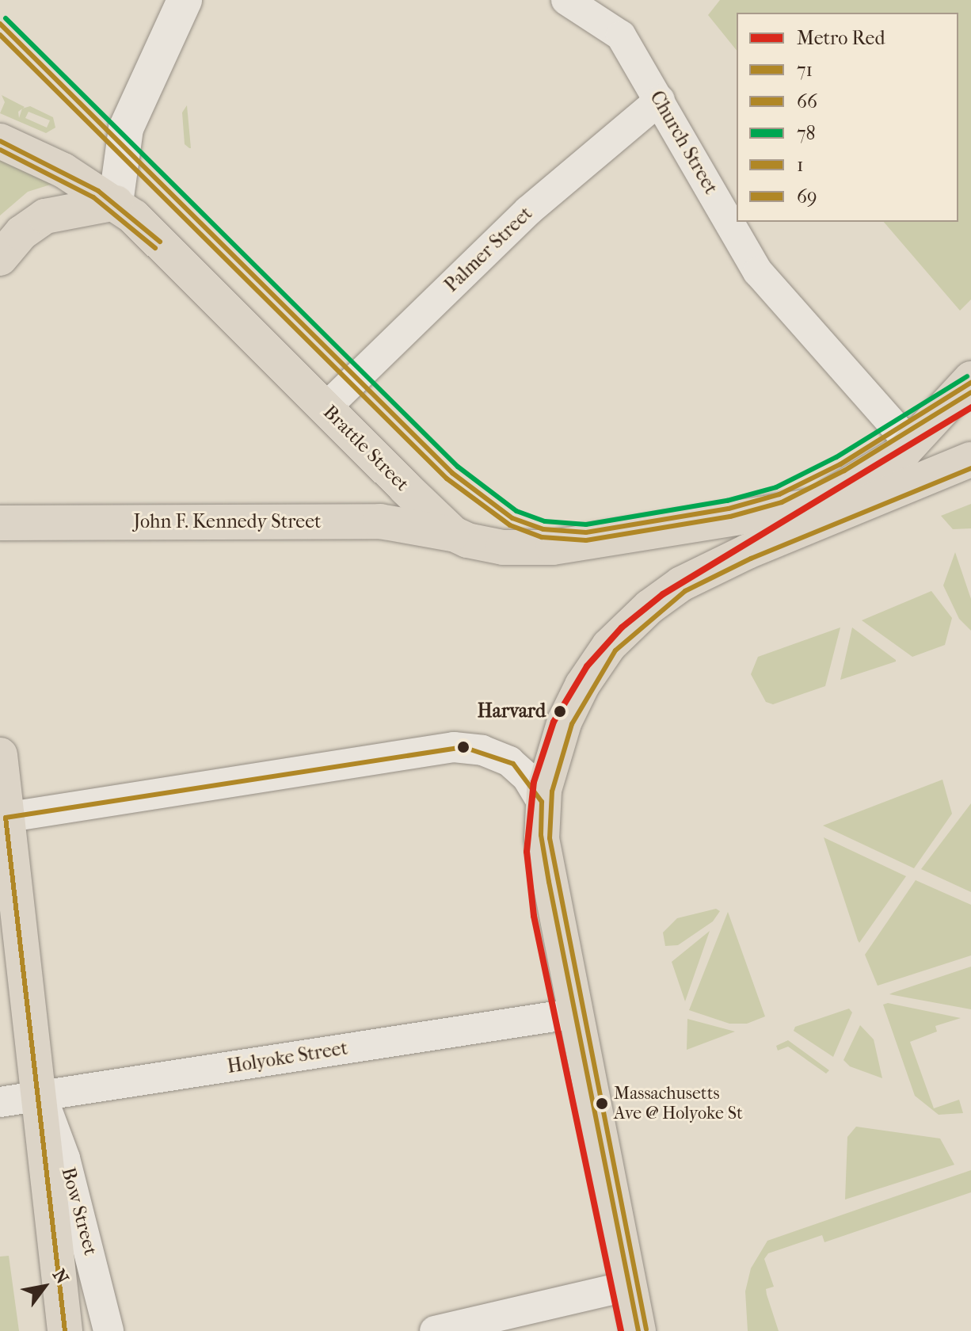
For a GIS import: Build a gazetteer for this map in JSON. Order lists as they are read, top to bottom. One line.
{"streets":{"main road":["Brattle Street","John F. Kennedy Street"],"street":["Church Street","Palmer Street","Holyoke Street","Bow Street"]},"crossings":[["Church Street","Palmer Street"],["Palmer Street","Brattle Street"],["Brattle Street","John F. Kennedy Street"],["Holyoke Street","Bow Street"]],"places":["Harvard","Massachusetts Ave @ Holyoke St"],"lines":["transit line 78","transit line 71","transit line 66","metro line Red","transit line 69","transit line 1"],"legend":["Metro Red","71","66","78","1","69"],"north":"top right"}
